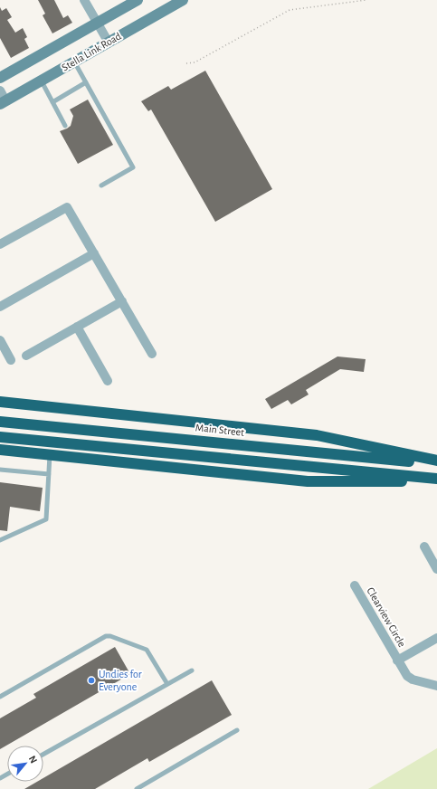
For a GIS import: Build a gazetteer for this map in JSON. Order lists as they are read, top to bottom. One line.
{"streets":{"highway":["Main Street"],"main road":["Stella Link Road"],"street":["Clearview Circle"]},"places":["Undies for Everyone"],"north":"top right"}
